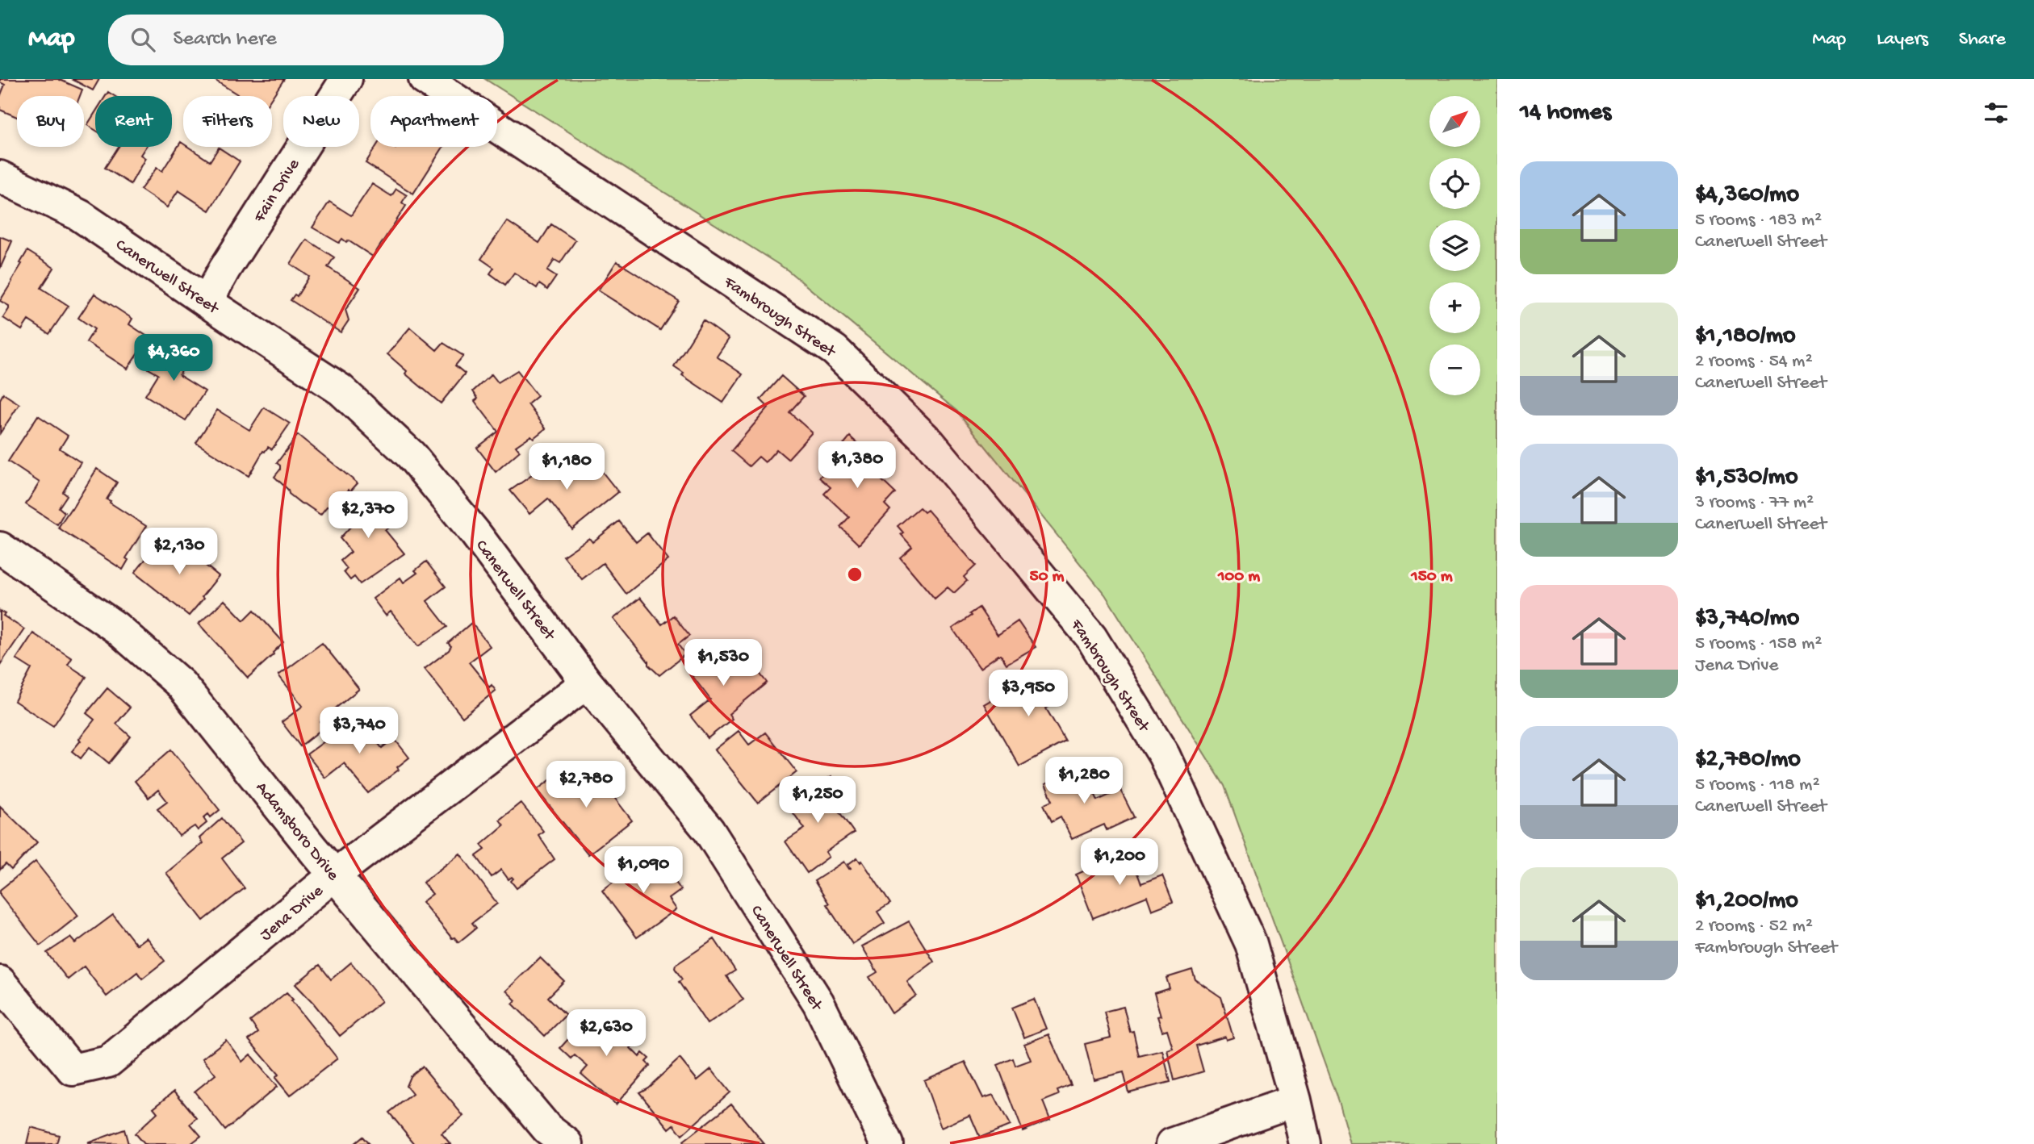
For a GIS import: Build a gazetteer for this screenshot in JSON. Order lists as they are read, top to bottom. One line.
{"streets":{"street":["Fain Drive","Canerwell Street","Fambrough Street","Adamsboro Drive","Jena Drive"]},"crossings":[["Fain Drive","Canerwell Street"],["Canerwell Street","Jena Drive"],["Adamsboro Drive","Jena Drive"]],"north":"top right","page":{"header":"Map","search":"Search here","nav":["Map","Layers","Share"],"heading":"14 homes","map_buttons":["+","−"],"chip":["Buy","Rent","Filters","New","Apartment"],"list":[{"name":"$4,360/mo","note":"5 rooms · 183 m² · Canerwell Street"},{"name":"$1,180/mo","note":"2 rooms · 54 m² · Canerwell Street"},{"name":"$1,530/mo","note":"3 rooms · 77 m² · Canerwell Street"},{"name":"$3,740/mo","note":"5 rooms · 158 m² · Jena Drive"},{"name":"$2,780/mo","note":"5 rooms · 118 m² · Canerwell Street"},{"name":"$1,200/mo","note":"2 rooms · 52 m² · Fambrough Street"}],"price":["$4,360","$1,380","$1,180","$2,370","$2,130","$1,530","$3,950","$3,740","$1,280","$2,780","$1,250","$1,200","$1,090","$2,630"]},"rings":["50 m","100 m","150 m"]}
